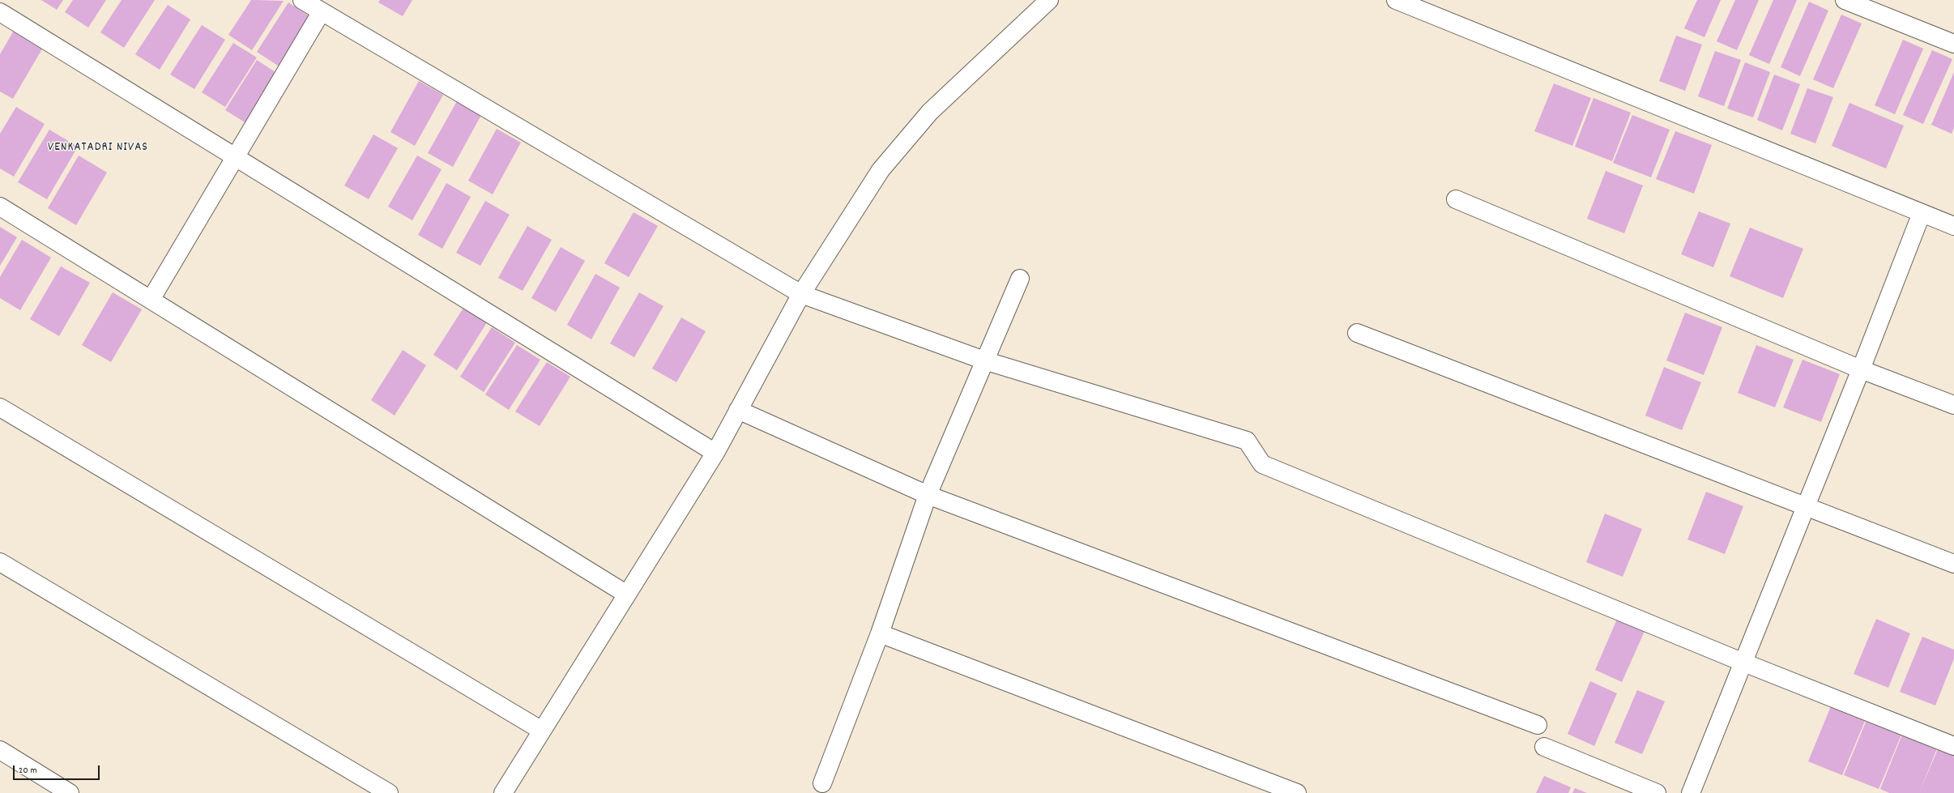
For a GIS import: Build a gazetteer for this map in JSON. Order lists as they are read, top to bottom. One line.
{"districts":["VENKATADRI NIVAS"],"scale_bar":"20 m"}
